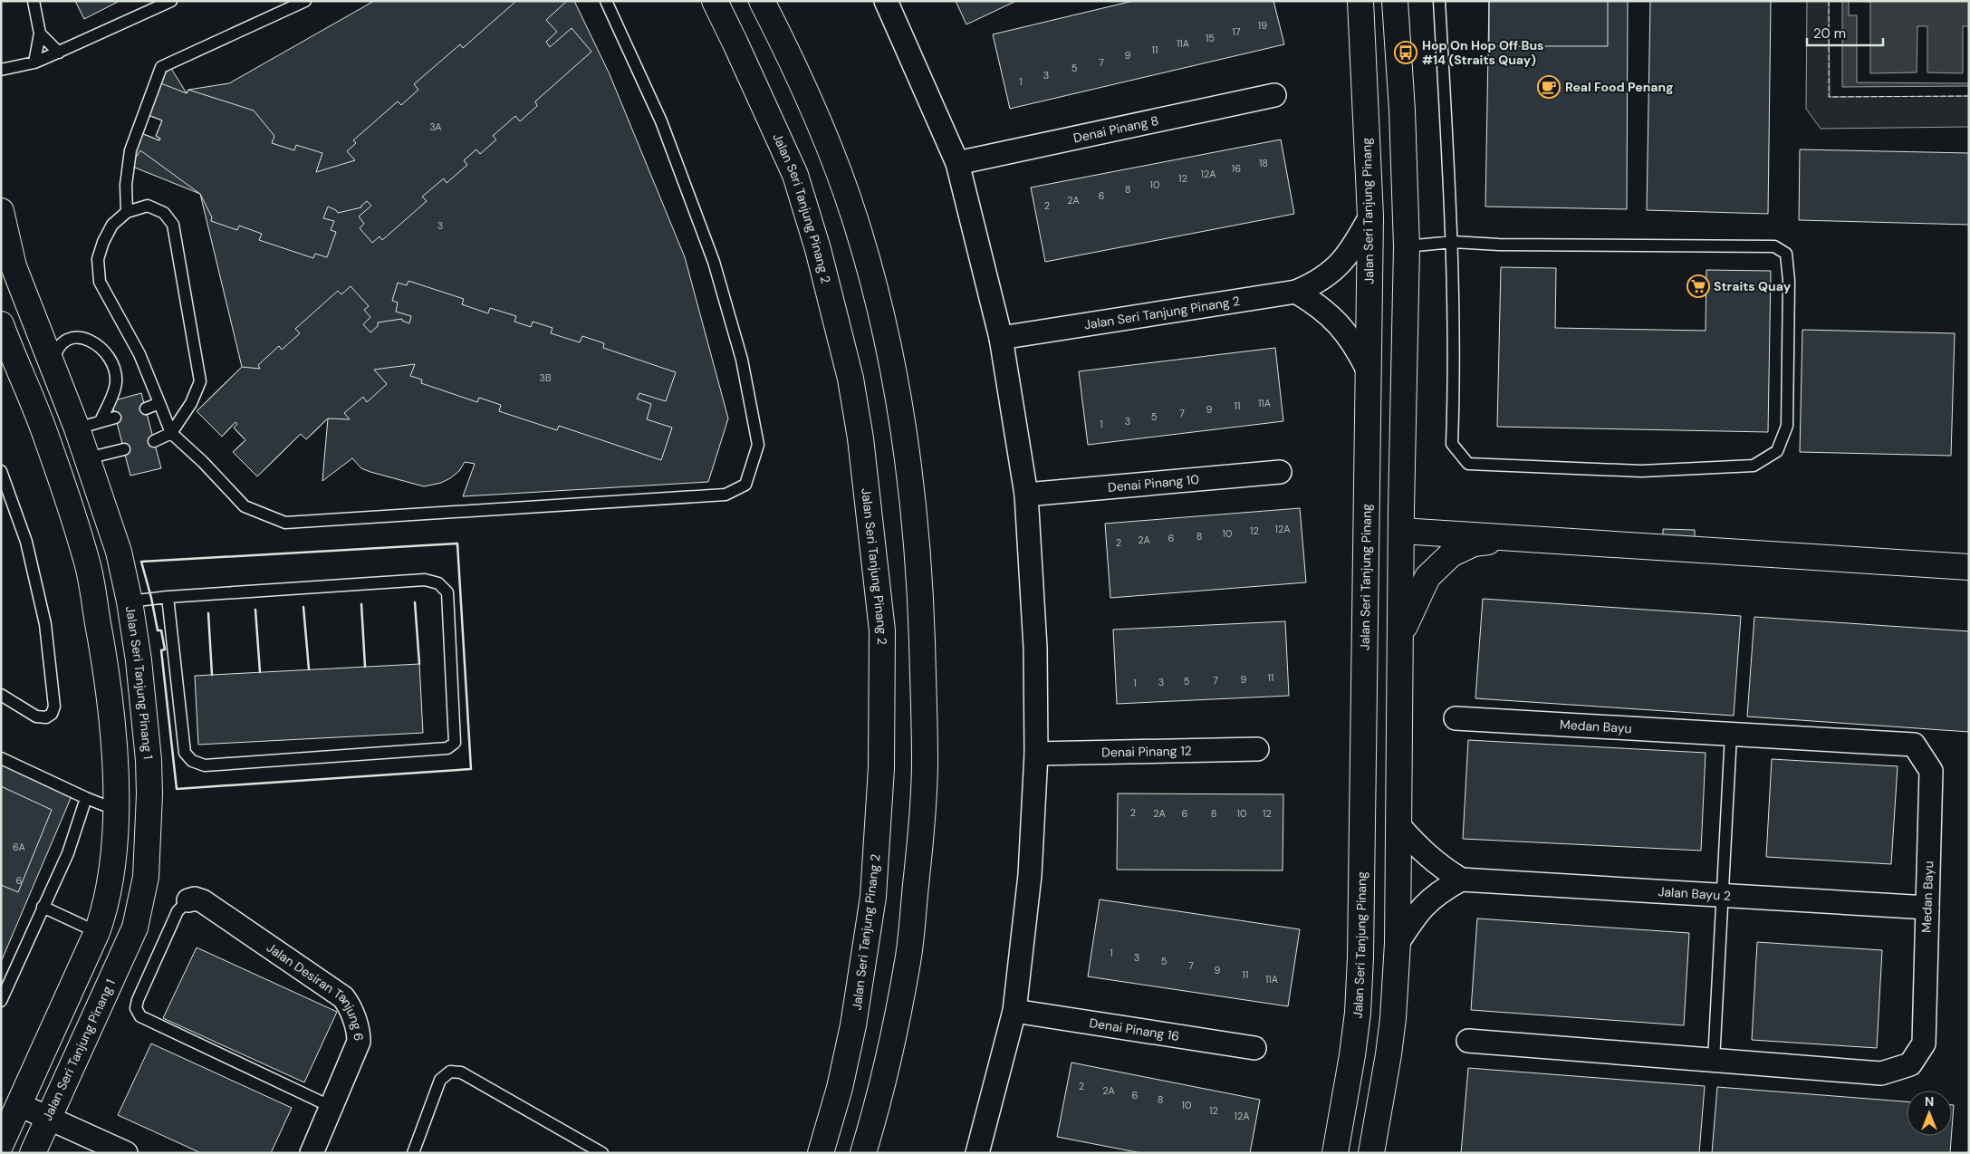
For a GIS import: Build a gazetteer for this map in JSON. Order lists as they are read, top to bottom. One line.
{"streets":{"street":["Denai Pinang 8","Jalan Seri Tanjung Pinang 2","Jalan Seri Tanjung Pinang","Denai Pinang 10","Jalan Seri Tanjung Pinang 1","Medan Bayu","Denai Pinang 12","Jalan Bayu 2","Jalan Desiran Tanjung 6","Denai Pinang 16"]},"crossings":[["Jalan Seri Tanjung Pinang 2","Jalan Seri Tanjung Pinang"],["Medan Bayu","Jalan Bayu 2"]],"places":{"bus stop":["Hop On Hop Off Bus #14 (Straits Quay)"],"cafe":["Real Food Penang"],"supermarket":["Straits Quay"]},"house_numbers":["19","17","15","11A","11","9","7","5","3","1","3A","18","16","12A","12","10","8","6","2A","2","3","3B","11A","11","9","7","5","3","1","12A","12","10","8","6","2A","2","11","9","7","5","3","1","2","2A","6","8","10","12","6A","6","1","3","5","7","9","11","11A","2","2A","6","8","10","12","12A"],"scale_bar":"20 m","north":"top"}
